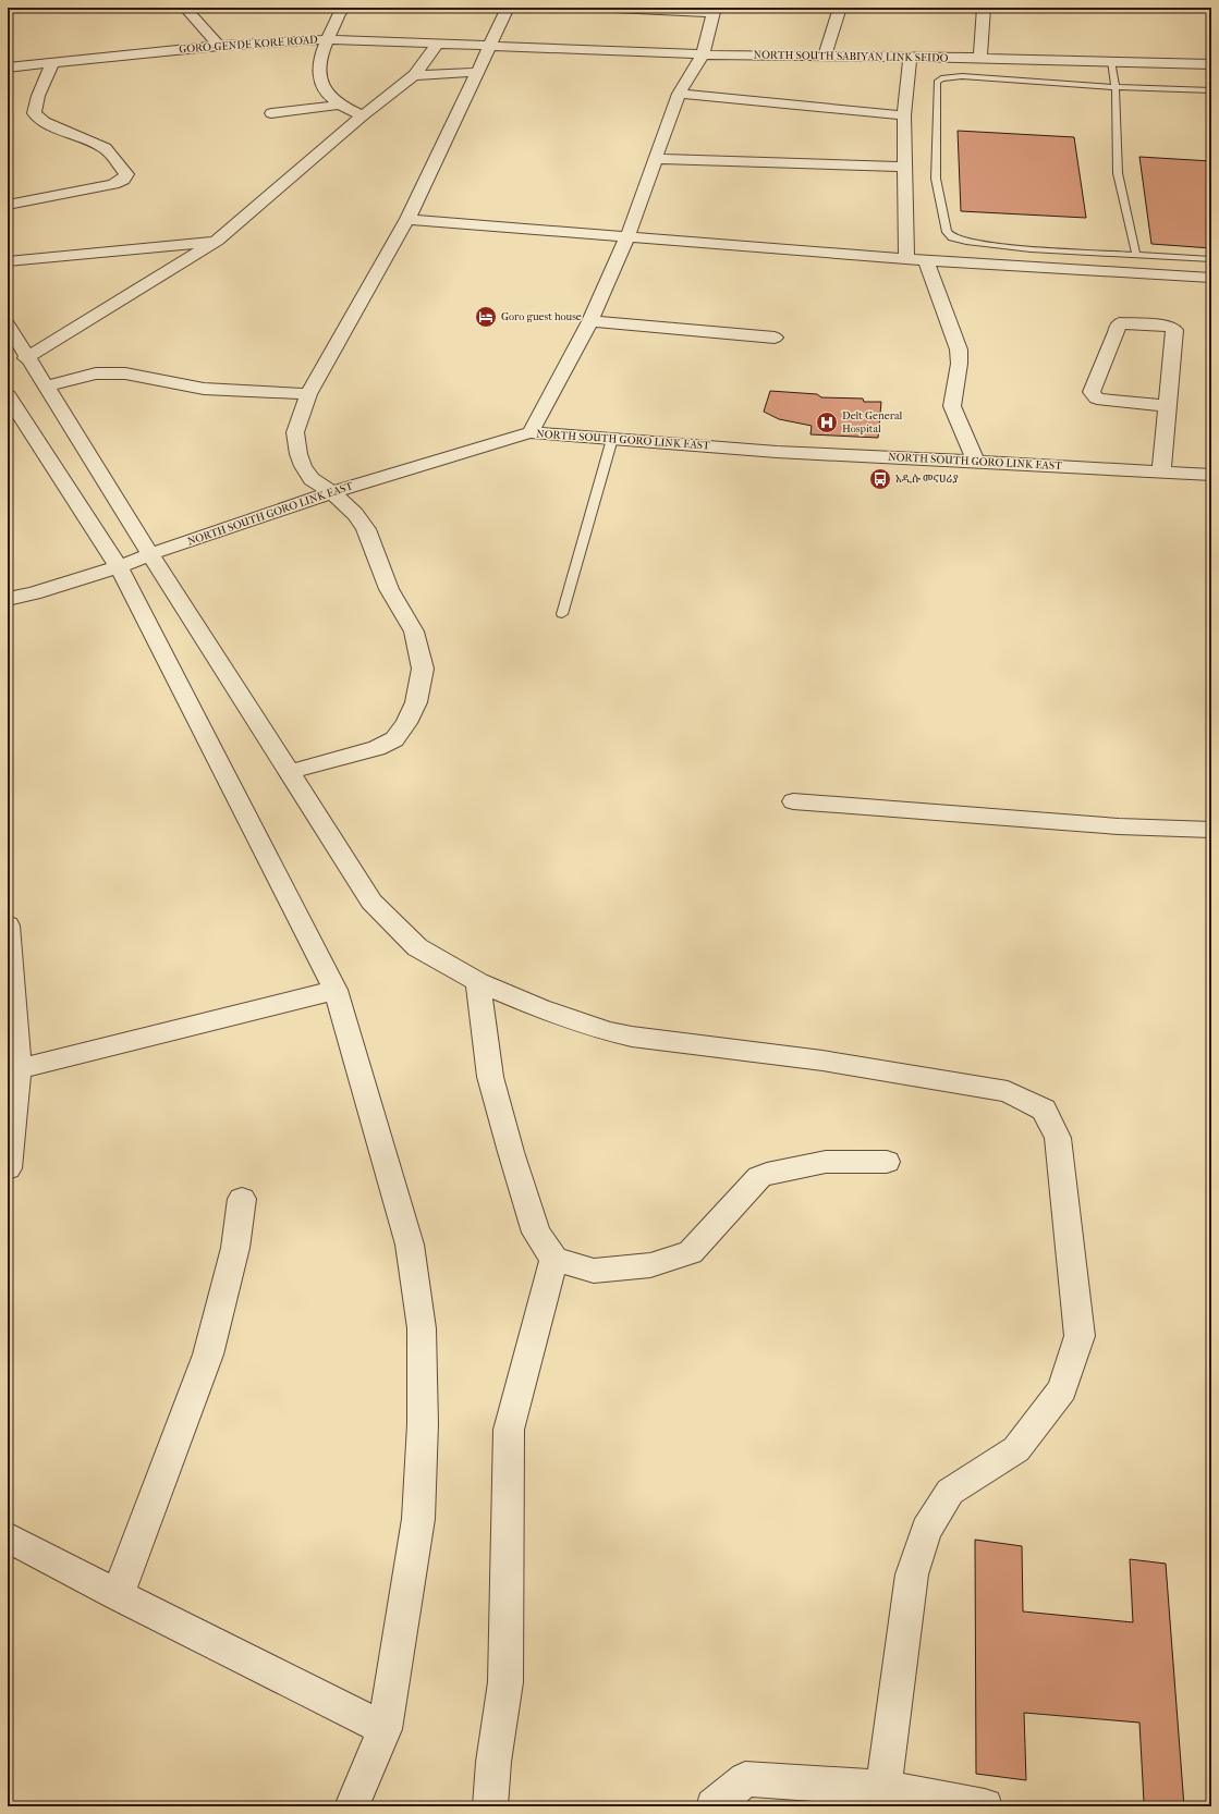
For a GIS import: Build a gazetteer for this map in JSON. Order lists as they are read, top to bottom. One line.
{"streets":{"street":["GORO-GENDE KORE ROAD","NORTH SOUTH SABIYAN LINK SEIDO","NORTH SOUTH GORO LINK EAST"]},"crossings":[["GORO-GENDE KORE ROAD","NORTH SOUTH SABIYAN LINK SEIDO"]],"places":{"hotel":["Goro guest house"],"hospital":["Delt General Hospital"],"bus stop":["አዲሱ መናሀሪያ"]}}
